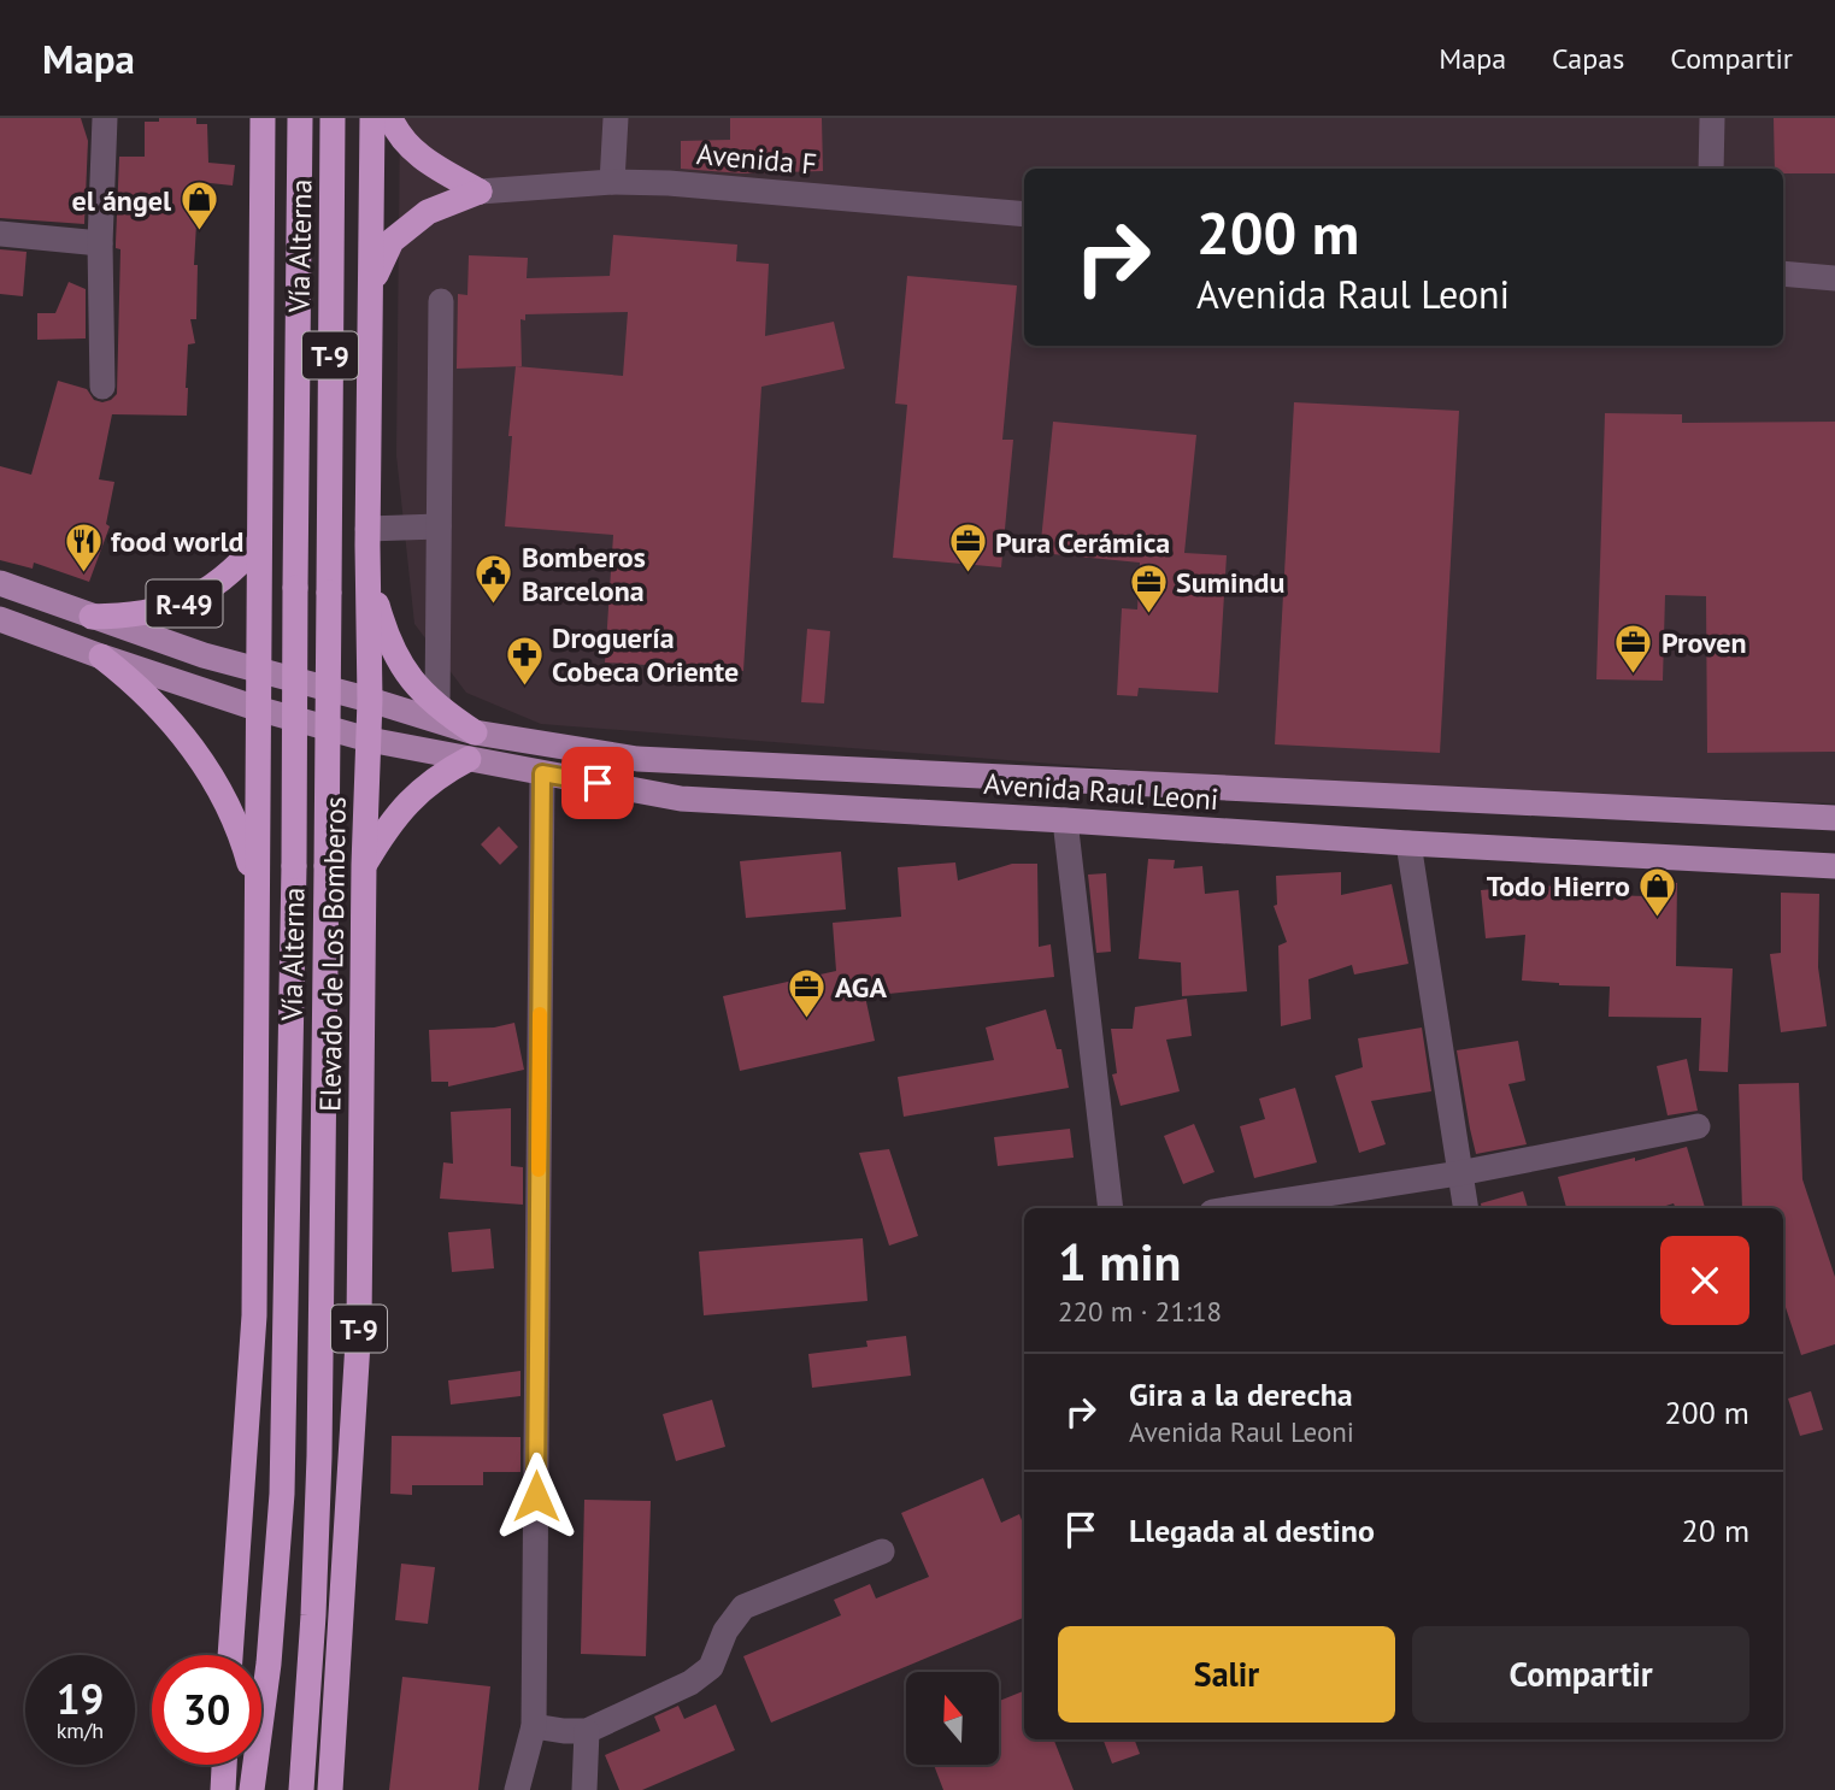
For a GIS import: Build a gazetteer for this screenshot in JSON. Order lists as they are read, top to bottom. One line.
{"streets":{"highway":["Vía Alterna","T-9","R-49","Elevado de Los Bomberos"],"main road":["Avenida Raul Leoni"],"street":["Avenida F"]},"crossings":[["Vía Alterna","Elevado de Los Bomberos"],["T-9","R-49"],["T-9","Avenida Raul Leoni"],["T-9","Elevado de Los Bomberos"],["R-49","Avenida Raul Leoni"],["R-49","Elevado de Los Bomberos"],["Avenida Raul Leoni","Elevado de Los Bomberos"]],"places":{"shop":["el ángel","Todo Hierro"],"restaurant":["food world"],"office":["Pura Cerámica","Sumindu","Proven","AGA"],"public building":["Bomberos Barcelona"],"pharmacy":["Droguería Cobeca Oriente"]},"north":"top","page":{"header":"Mapa","nav":["Mapa","Capas","Compartir"],"turn":["200 m","Avenida Raul Leoni"],"heading":["1 min","220 m · 21:18"],"list":[{"name":"Gira a la derecha","note":"Avenida Raul Leoni","value":"200 m"},{"name":"Llegada al destino","value":"20 m"}],"buttons":["Salir","Compartir"],"speed":"19 km/h","limit":"30"}}
